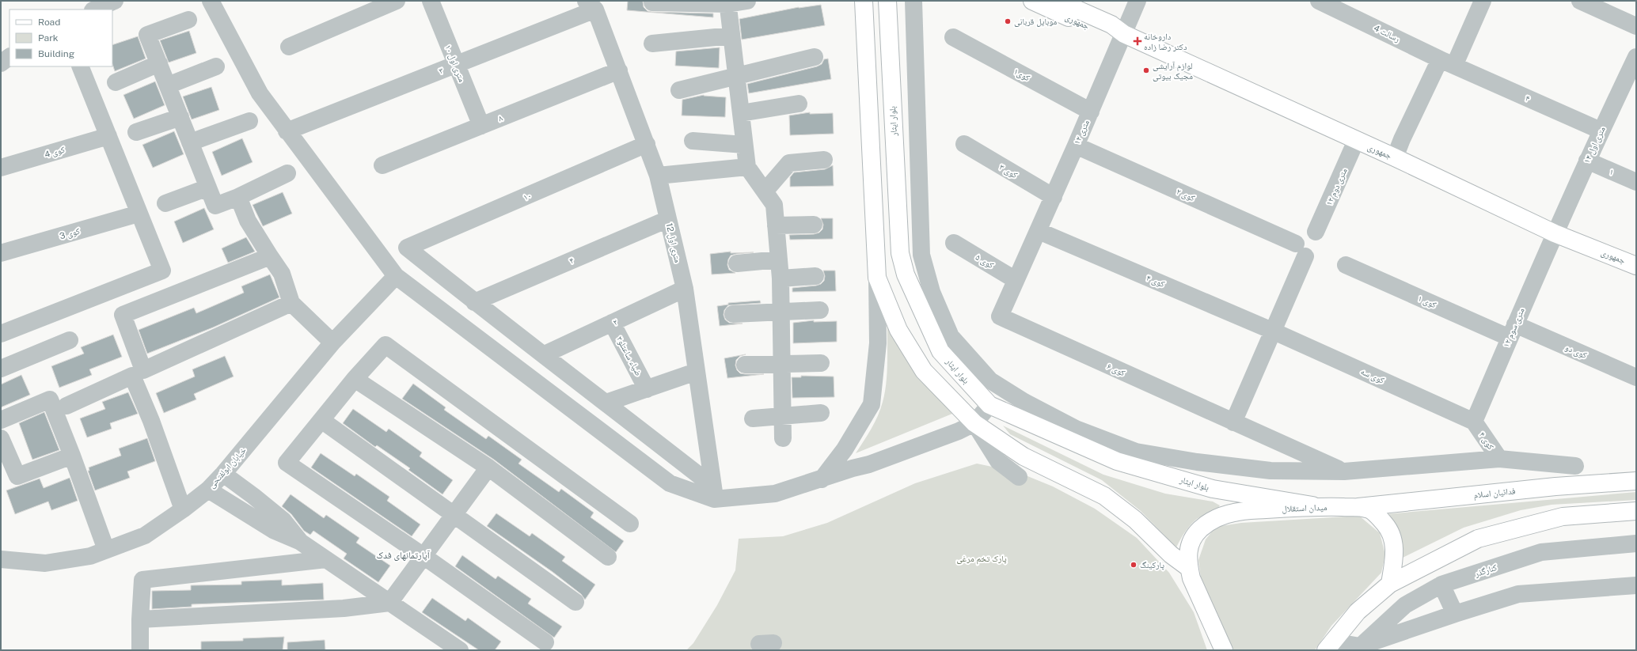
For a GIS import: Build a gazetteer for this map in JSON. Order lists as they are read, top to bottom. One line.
{"streets":{"main road":["جمهوری","بلوار ایثار","فدائیان اسلام","میدان استقلال"],"street":["رسالت 4","۱۰ متری اول","۳","کوی۱","۴","۸","۱۲ متری","۱۴ متری اول","کوی 4","کوی ۳","۱","۱۲ متری دوم","کوی ۲","۱۰","کوی 3","12 متری اول","کوی ۵","کوی ۴","کوی ۱","۲","۱۲ متری سوم","کوی دو","ضیاء ساعتلو۲","کوی ۶","کوی سه","خیابان ابولفتحی","کنارگذر"]},"crossings":[["جمهوری","۱۲ متری"],["جمهوری","۱۴ متری اول"],["جمهوری","۱۲ متری دوم"],["جمهوری","۱۲ متری سوم"],["رسالت 4","۴"],["۱۰ متری اول","۳"],["۱۰ متری اول","۸"],["۳","12 متری اول"],["کوی۱","۱۲ متری"],["۴","۱۴ متری اول"],["۴","۱۰"],["۴","12 متری اول"],["۸","12 متری اول"],["بلوار ایثار","میدان استقلال"],["۱۲ متری","کوی ۳"],["۱۲ متری","کوی ۲"],["۱۲ متری","کوی ۵"],["۱۲ متری","کوی ۴"],["۱۲ متری","کوی ۶"],["۱۴ متری اول","۱"],["۱۴ متری اول","۱۲ متری سوم"],["کوی ۲","کوی ۴"],["کوی ۲","کوی سه"],["۱۰","12 متری اول"],["12 متری اول","۲"],["کوی ۴","۱۲ متری سوم"],["کوی ۴","کوی سه"],["کوی ۱","۱۲ متری سوم"],["کوی ۱","کوی دو"],["۲","ضیاء ساعتلو۲"],["۱۲ متری سوم","کوی دو"],["۱۲ متری سوم","کوی سه"],["فدائیان اسلام","میدان استقلال"]],"districts":["آپارتمانهای فدک"],"parks":["پارک تخم مرغی"],"places":{"other":["موبایل قربانی","لوازم آرایشی مجیک بیوتی","پارکینگ"],"health":["داروخانه دکتر رضا زاده"]},"legend":["Road","Park","Building"]}
